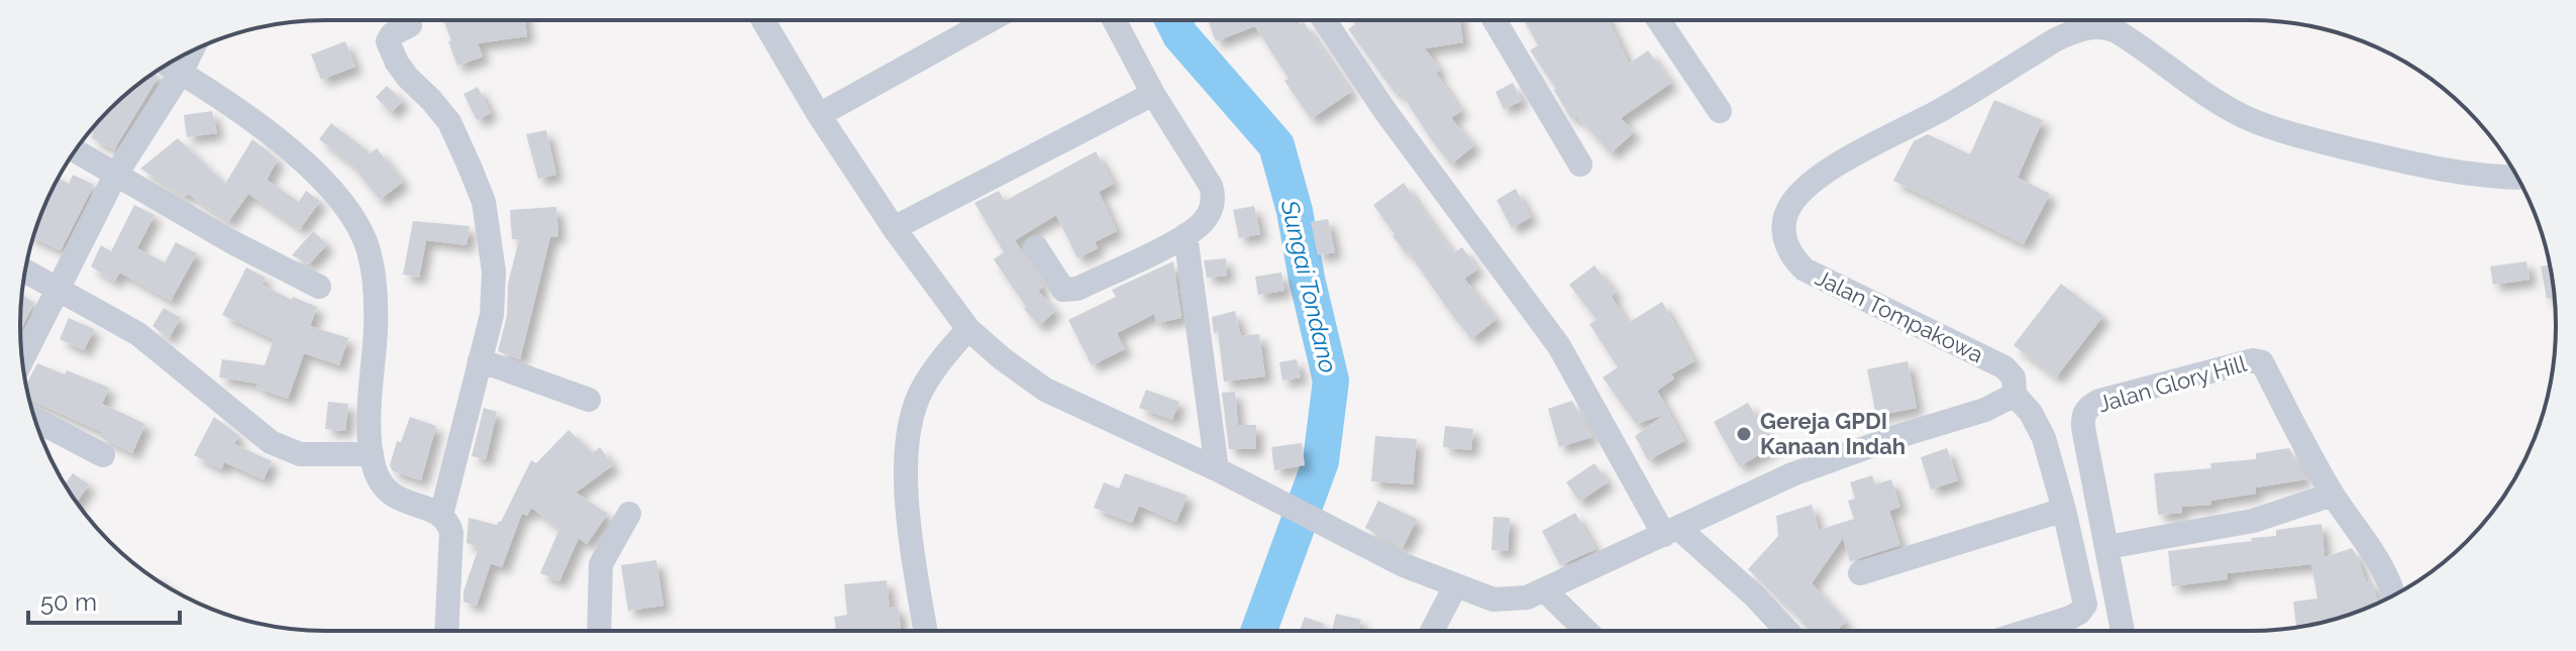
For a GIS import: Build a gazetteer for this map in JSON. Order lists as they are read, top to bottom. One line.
{"streets":{"street":["Jalan Tompakowa","Jalan Glory Hill"]},"water":["Sungai Tondano"],"places":["Gereja GPDI Kanaan Indah"],"scale_bar":"50 m"}
